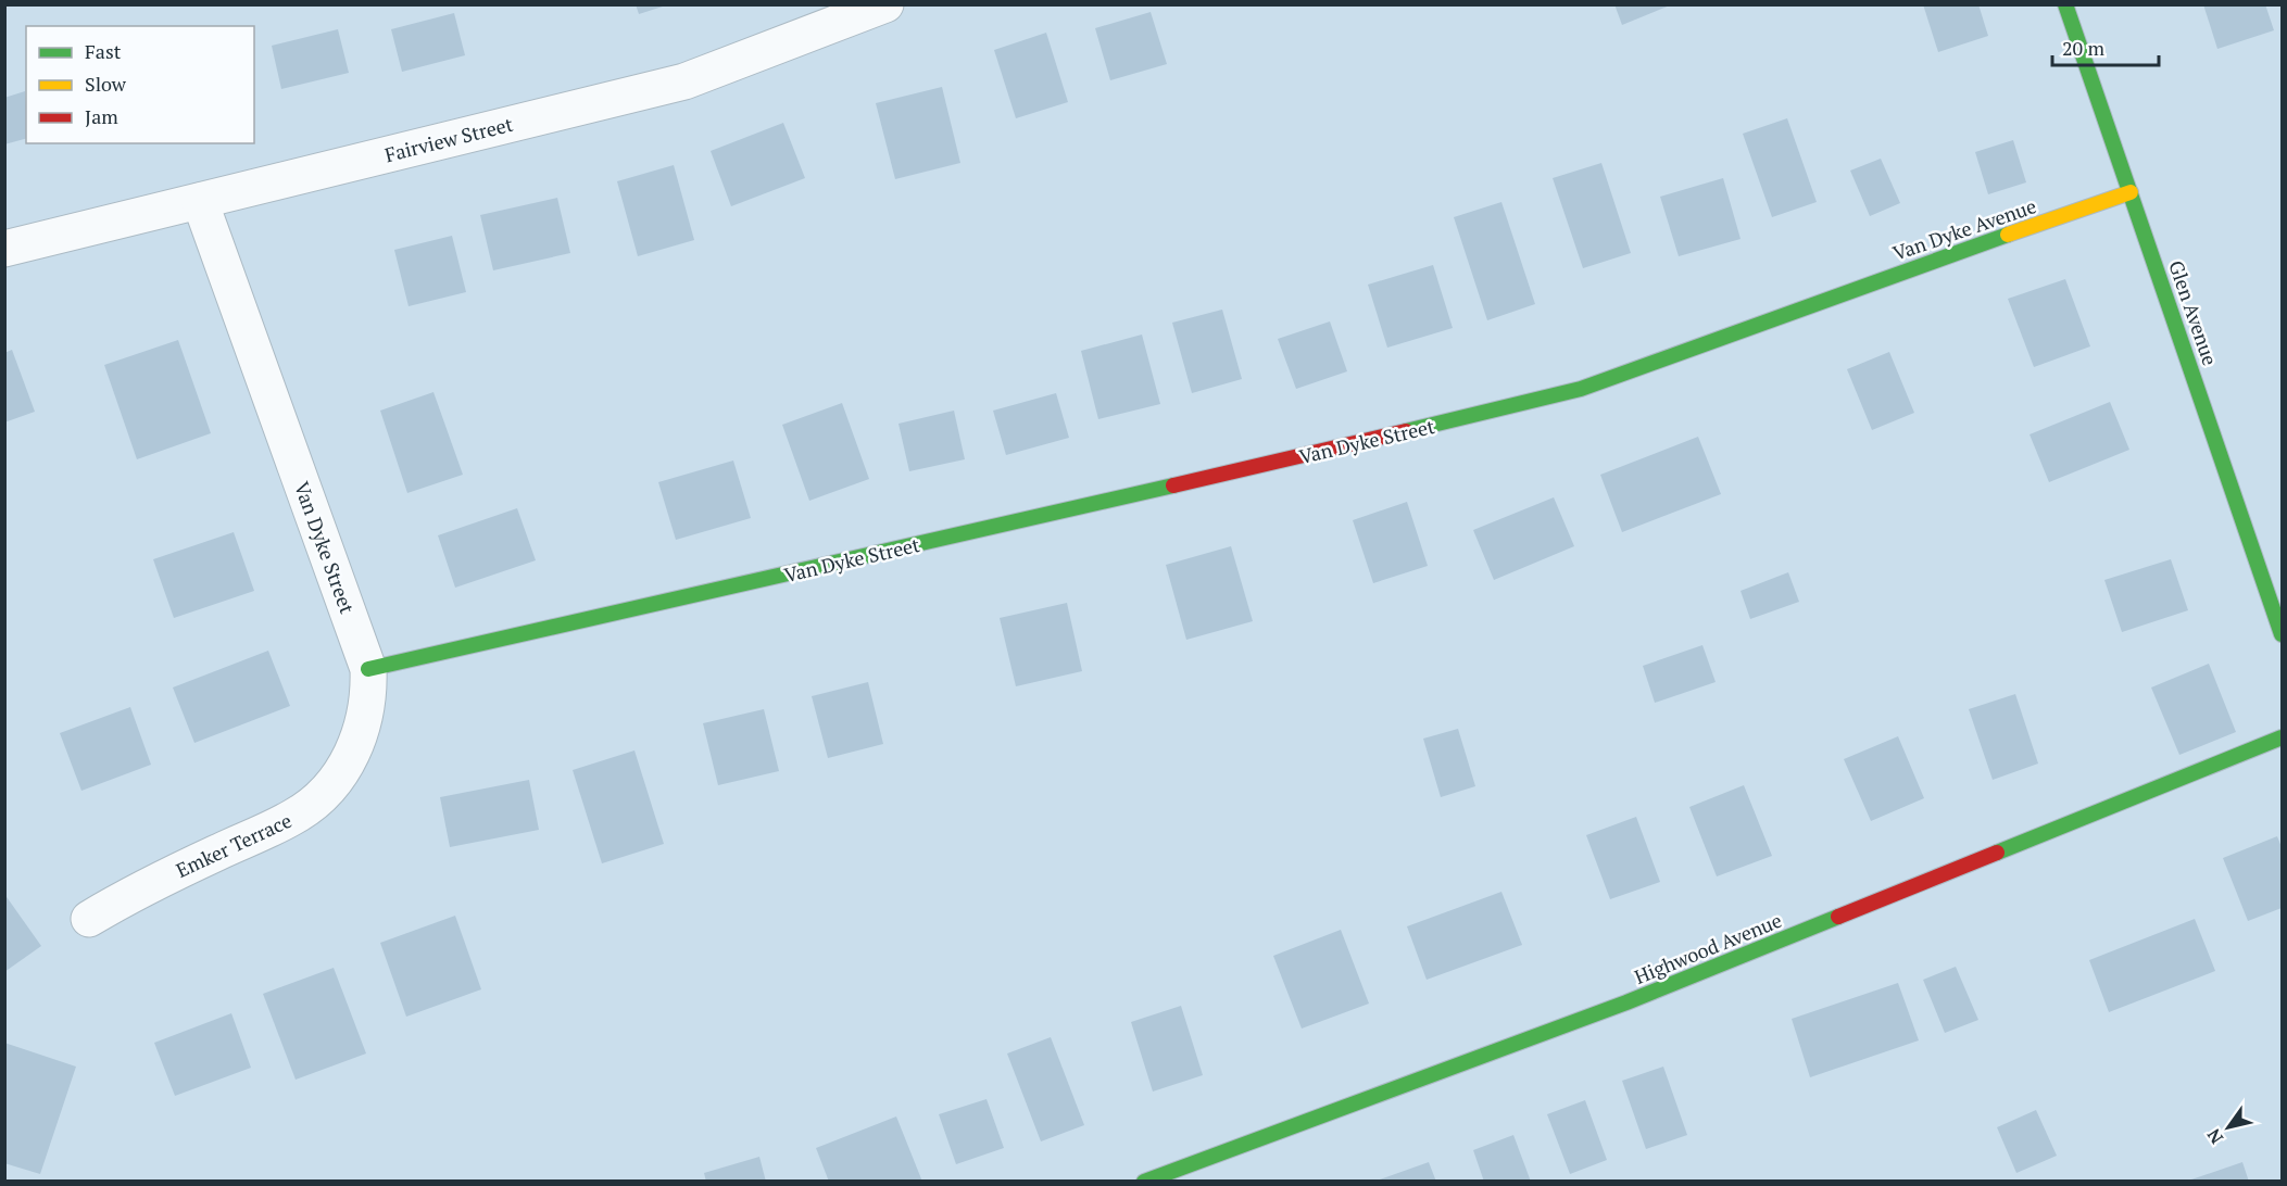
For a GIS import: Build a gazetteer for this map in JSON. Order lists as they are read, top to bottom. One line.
{"streets":{"street":["Fairview Street","Van Dyke Avenue","Glen Avenue","Van Dyke Street","Emker Terrace","Highwood Avenue"]},"crossings":[["Fairview Street","Van Dyke Street"],["Van Dyke Avenue","Glen Avenue"],["Van Dyke Avenue","Van Dyke Street"],["Van Dyke Street","Emker Terrace"]],"legend":["Fast","Slow","Jam"],"scale_bar":"20 m","north":"bottom left"}
